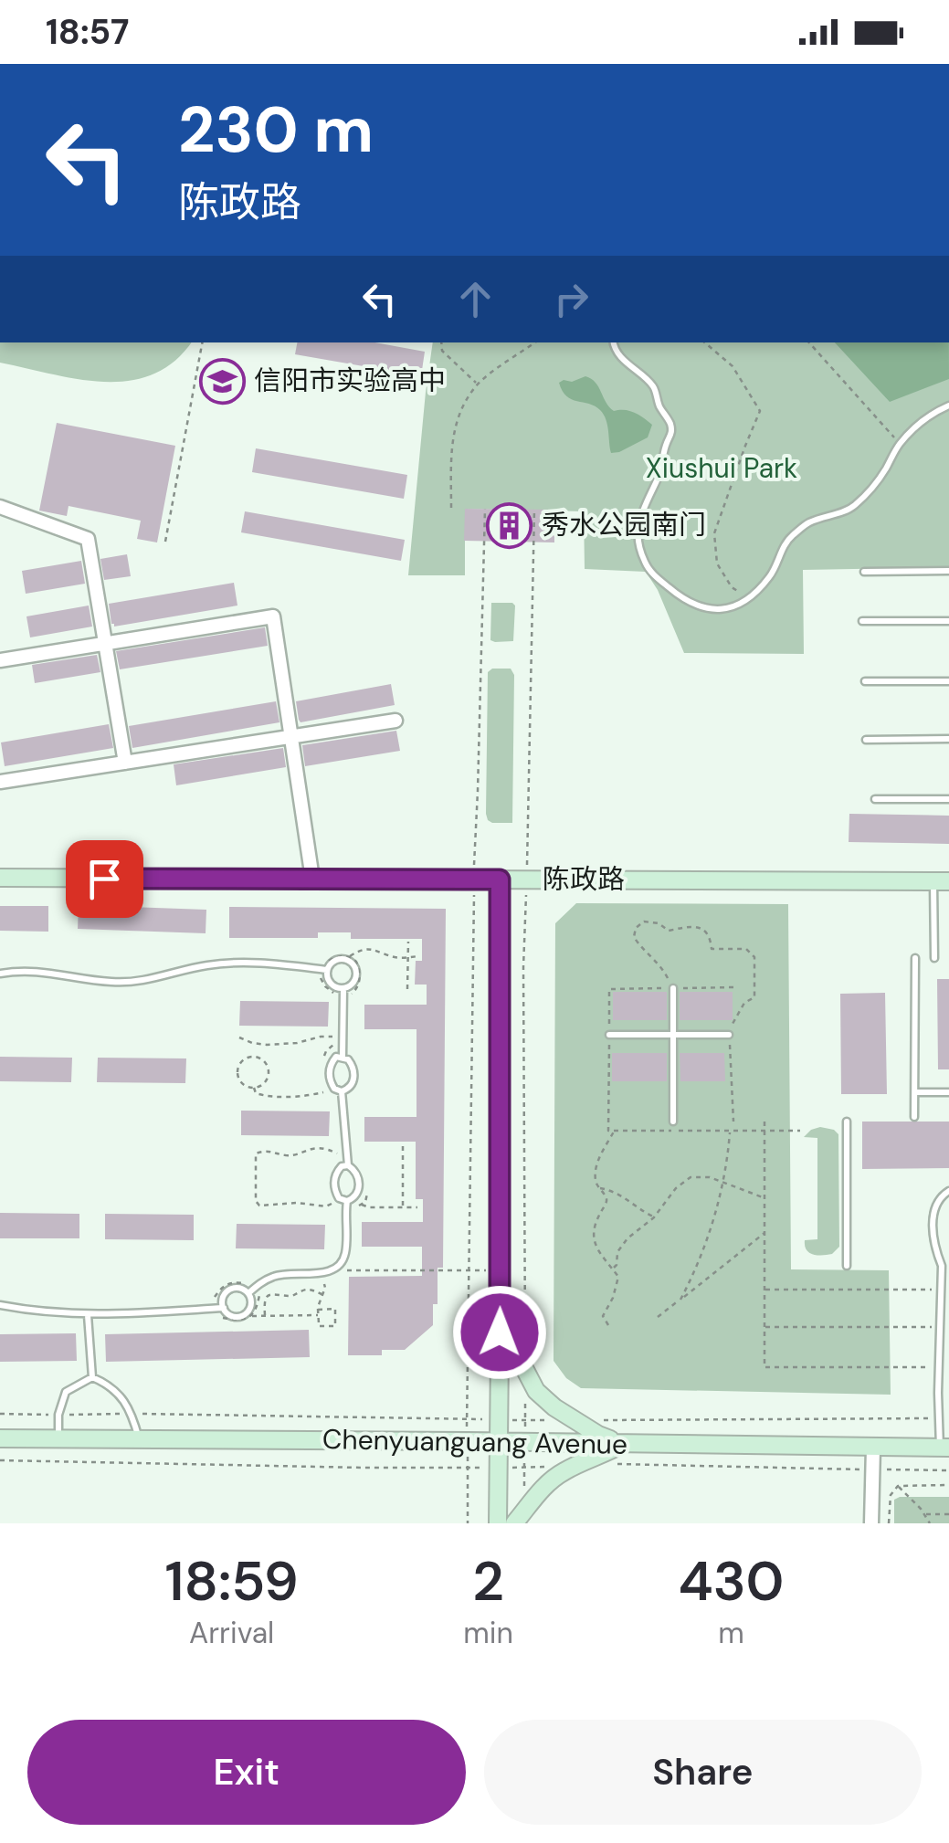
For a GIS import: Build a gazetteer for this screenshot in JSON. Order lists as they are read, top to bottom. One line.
{"streets":{"main road":["陈政路","Chenyuanguang Avenue"]},"parks":["Xiushui Park"],"places":{"school or university":["信阳市实验高中"],"building":["秀水公园南门"]},"page":{"status":"18:57","turn":["230 m","陈政路"],"eta":["18:59","Arrival","2","min","430","m"],"buttons":["Exit","Share"]}}
